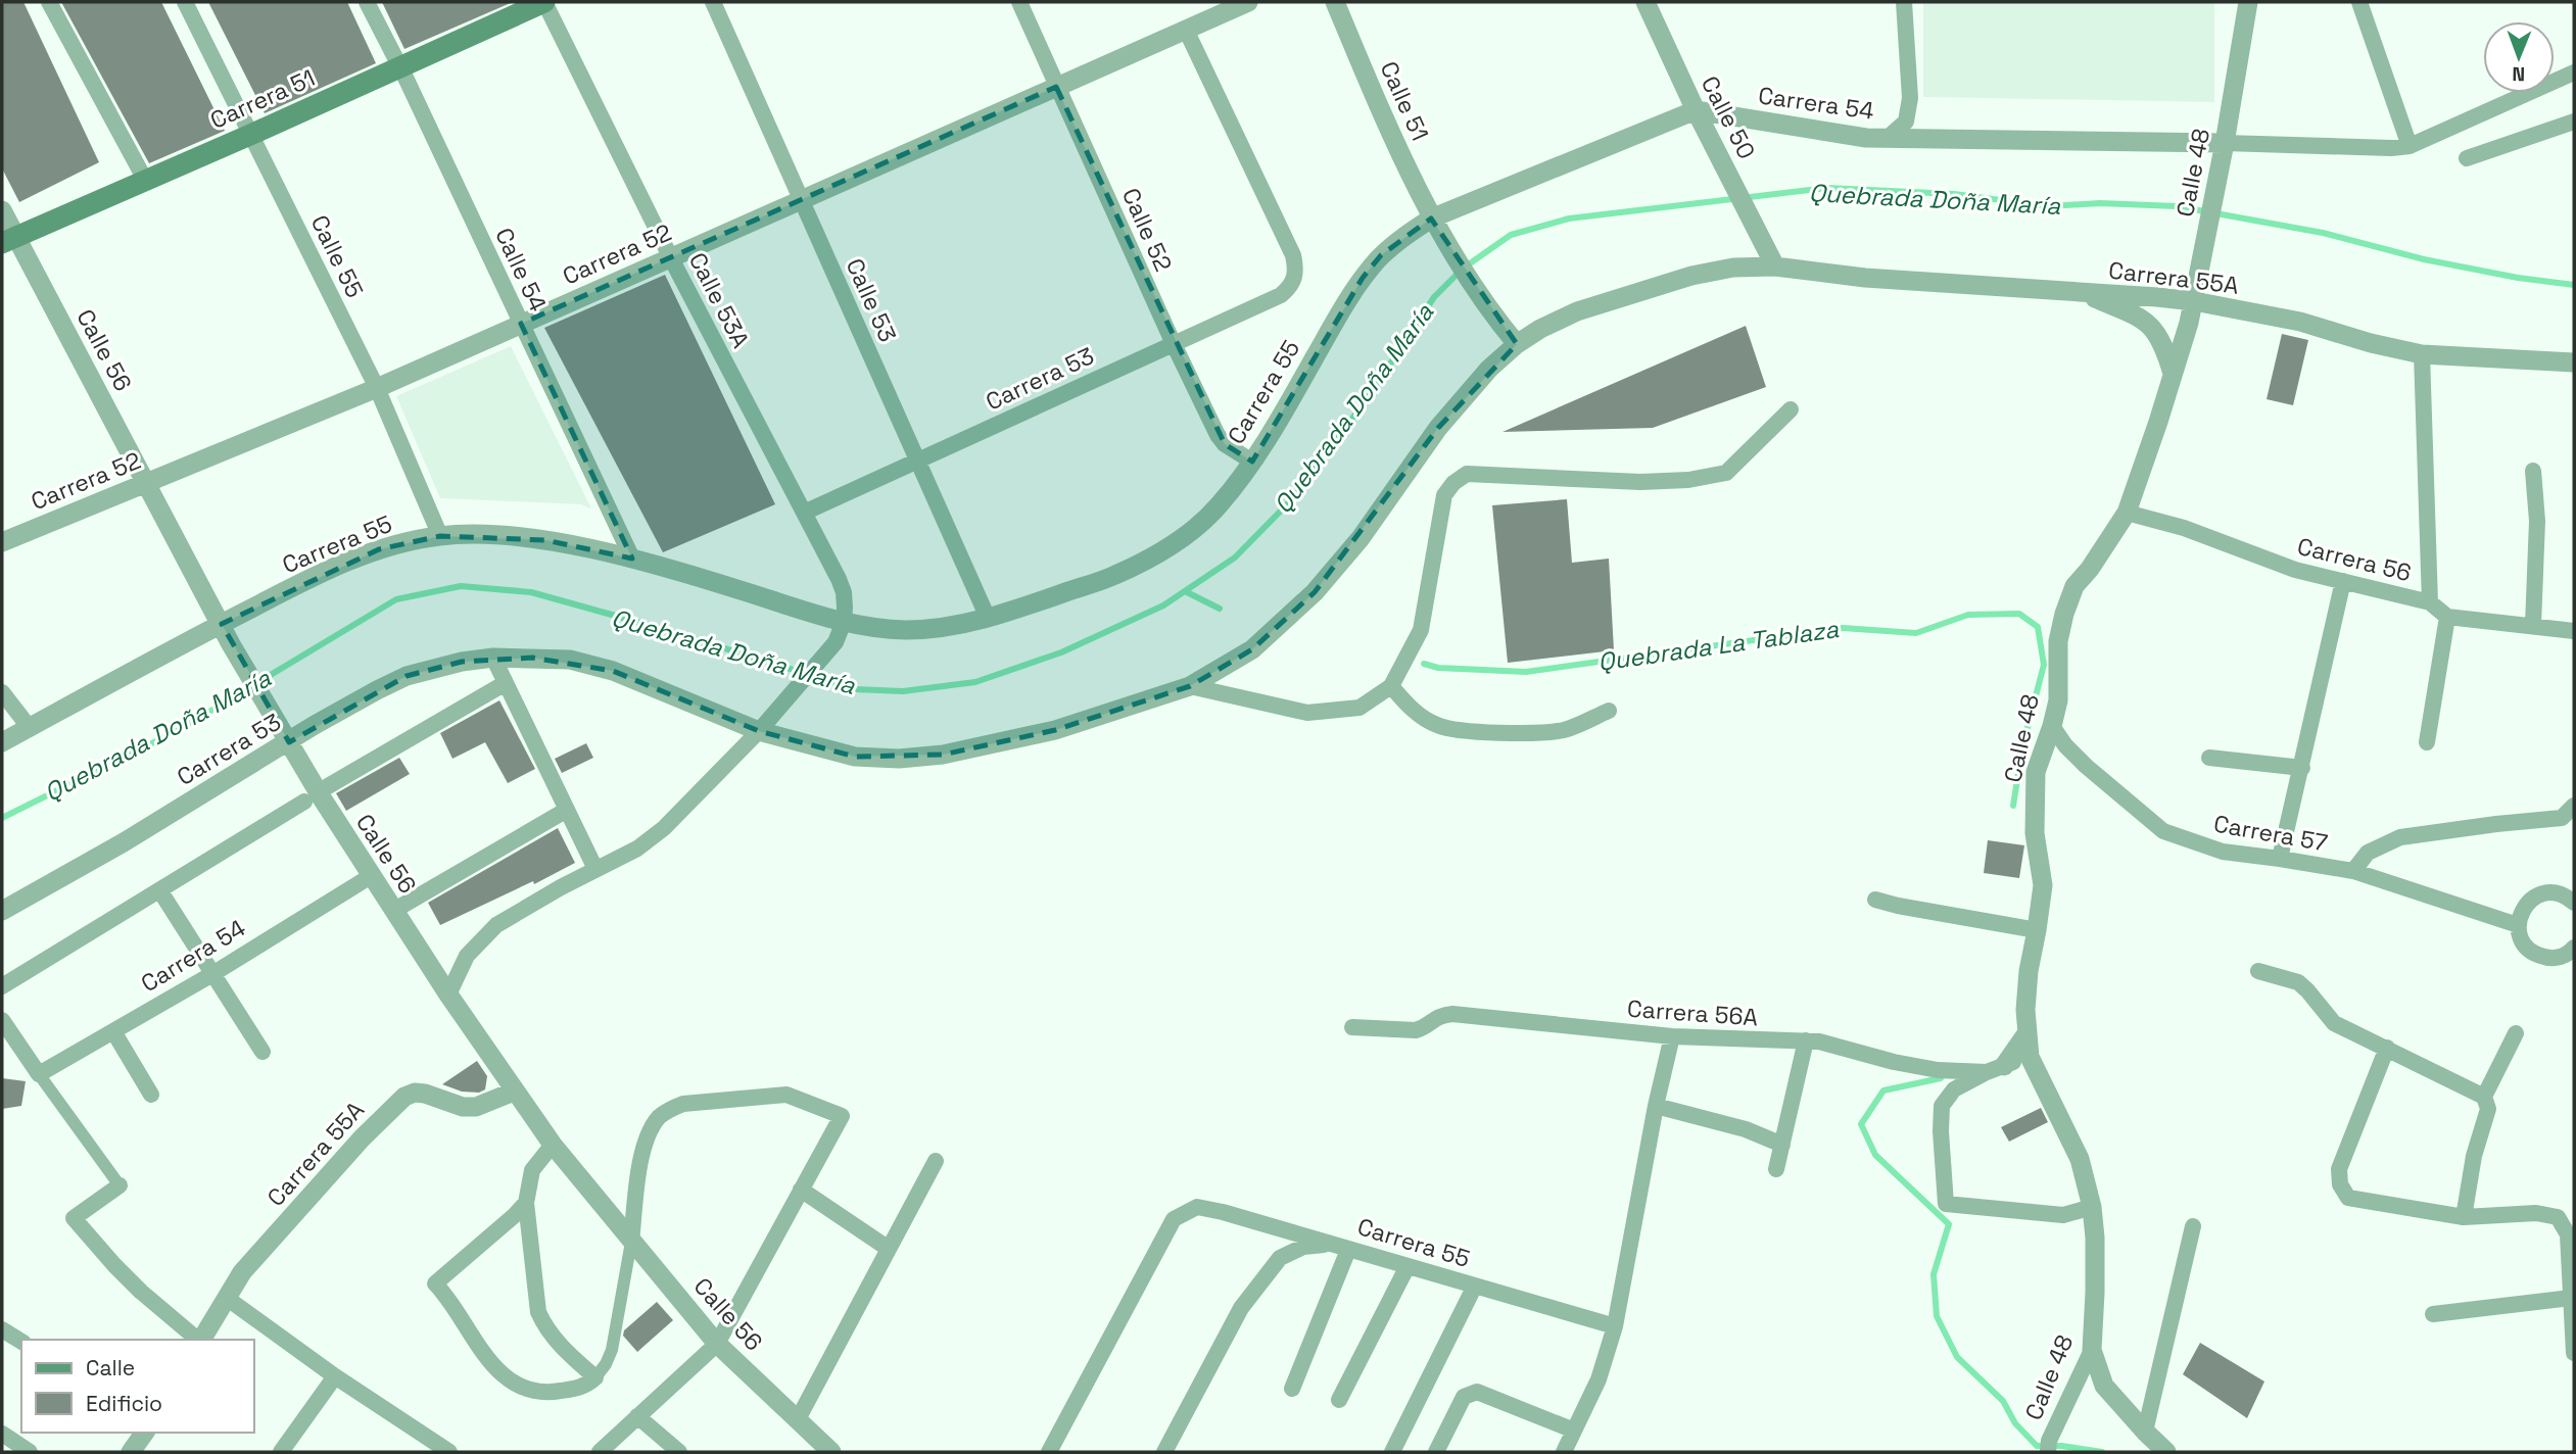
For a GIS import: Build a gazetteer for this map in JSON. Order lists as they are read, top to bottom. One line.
{"streets":{"main road":["Carrera 51"],"street":["Calle 51","Carrera 54","Calle 50","Calle 48","Calle 52","Carrera 52","Calle 55","Calle 54","Carrera 55A","Calle 53A","Calle 53","Calle 56","Carrera 53","Carrera 55","Carrera 56","Carrera 57","Carrera 56A"]},"crossings":[["Carrera 51","Calle 55"],["Carrera 51","Calle 54"],["Carrera 51","Calle 53A"],["Carrera 51","Calle 56"],["Calle 51","Carrera 55A"],["Calle 51","Carrera 55"],["Carrera 54","Calle 50"],["Carrera 54","Calle 48"],["Carrera 54","Calle 56"],["Carrera 54","Carrera 55"],["Calle 50","Carrera 55A"],["Calle 50","Carrera 55"],["Calle 48","Carrera 55A"],["Calle 48","Carrera 56"],["Calle 48","Carrera 57"],["Calle 48","Carrera 56A"],["Calle 52","Carrera 52"],["Calle 52","Carrera 53"],["Calle 52","Carrera 55"],["Carrera 52","Calle 55"],["Carrera 52","Calle 54"],["Carrera 52","Calle 53A"],["Carrera 52","Calle 53"],["Carrera 52","Calle 56"],["Carrera 52","Carrera 53"],["Calle 55","Carrera 55"],["Calle 54","Carrera 55"],["Carrera 55A","Calle 56"],["Carrera 55A","Carrera 53"],["Calle 53A","Carrera 53"],["Calle 53A","Carrera 55"],["Calle 53","Carrera 53"],["Calle 53","Carrera 55"],["Calle 56","Carrera 53"],["Calle 56","Carrera 55"]],"water":["Quebrada Doña María","Quebrada La Tablaza"],"legend":["Calle","Edificio"],"north":"bottom"}
